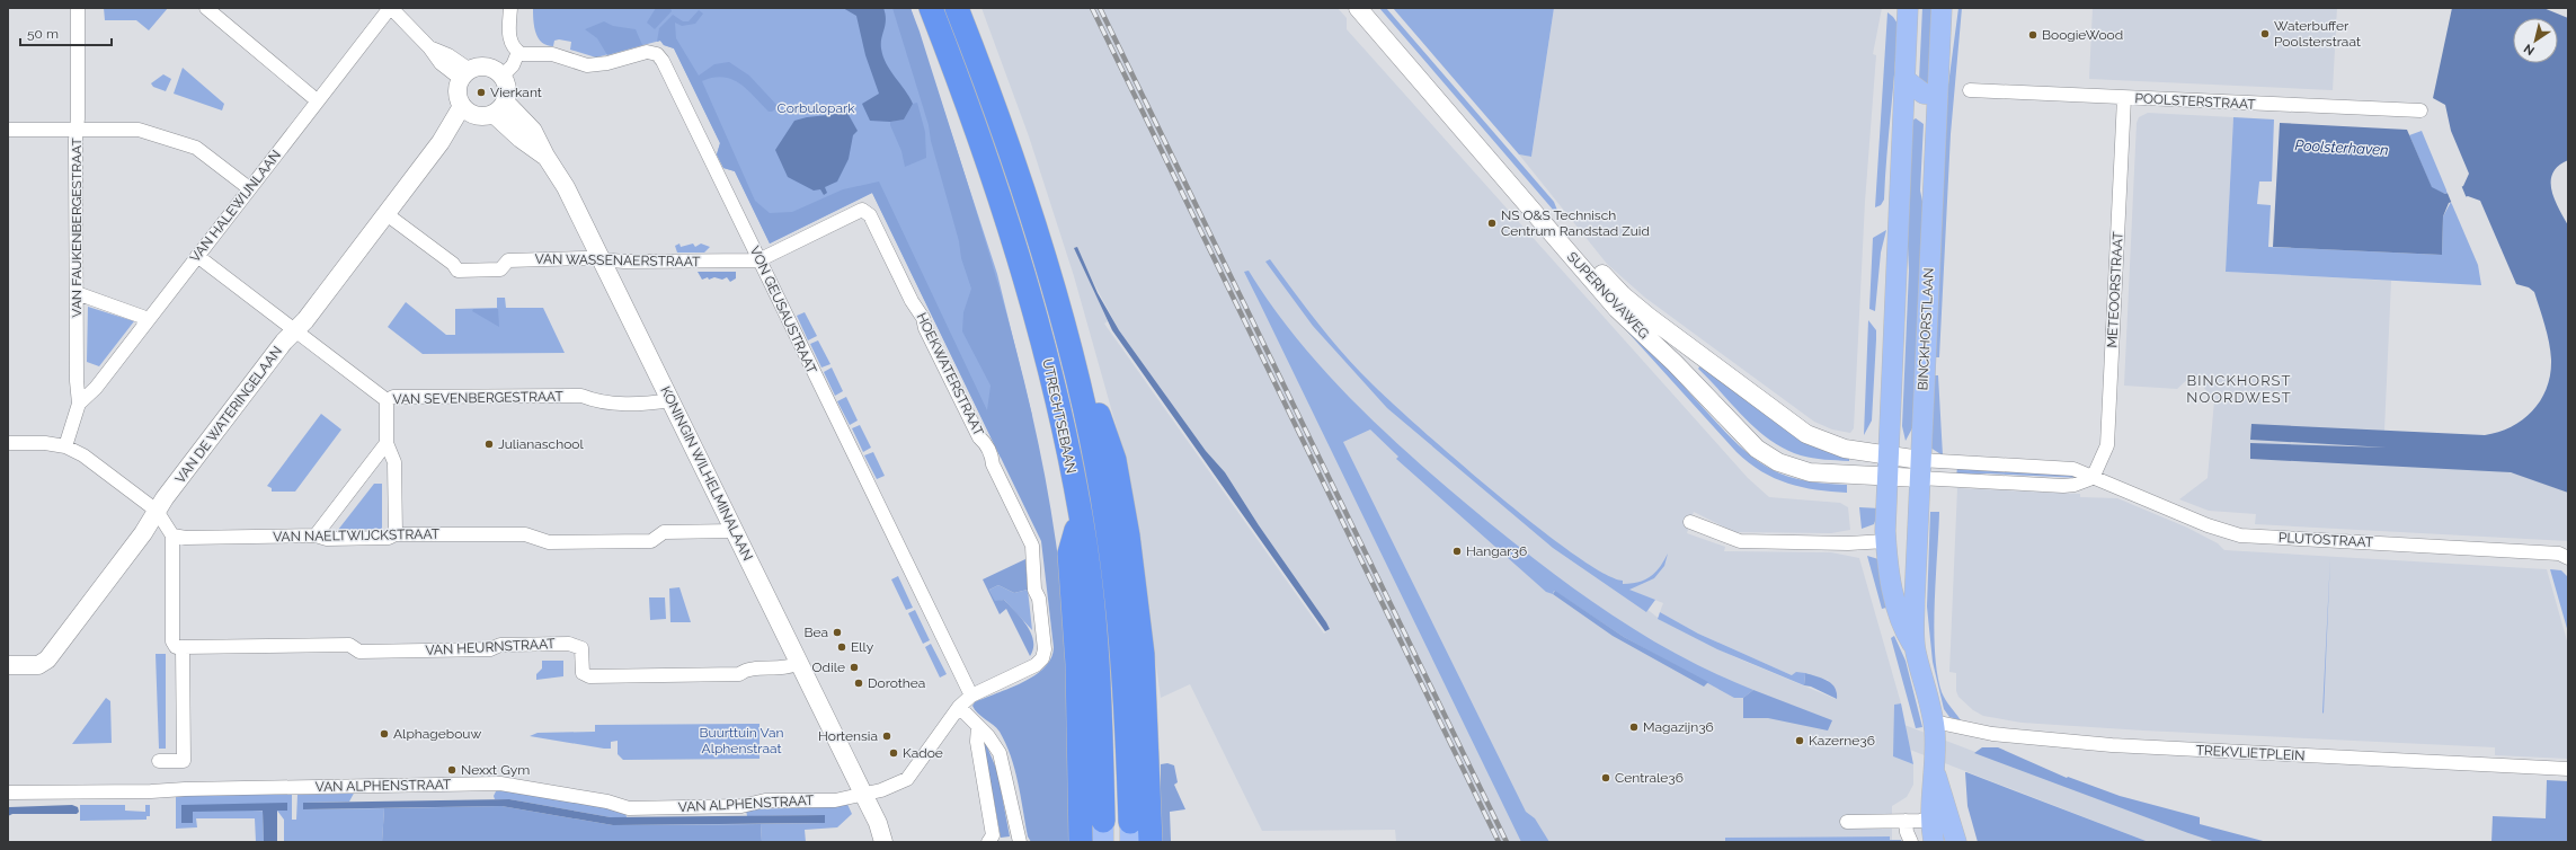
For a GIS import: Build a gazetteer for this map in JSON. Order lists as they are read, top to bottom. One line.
{"streets":{"highway":["UTRECHTSEBAAN"],"main road":["BINCKHORSTLAAN"],"street":["POOLSTERSTRAAT","VAN HALEWIJNLAAN","VAN FAUKENBERGESTRAAT","VAN WASSENAERSTRAAT","METEOORSTRAAT","SUPERNOVAWEG","VON GEUSAUSTRAAT","HOEKWATERSTRAAT","VAN SEVENBERGESTRAAT","VAN DE WATERINGELAAN","KONINGIN WILHELMINALAAN","VAN NAELTWIJCKSTRAAT","PLUTOSTRAAT","VAN HEURNSTRAAT","TREKVLIETPLEIN","VAN ALPHENSTRAAT"]},"crossings":[["POOLSTERSTRAAT","METEOORSTRAAT"],["VAN HALEWIJNLAAN","VAN FAUKENBERGESTRAAT"],["VAN HALEWIJNLAAN","VAN SEVENBERGESTRAAT"],["VAN WASSENAERSTRAAT","VON GEUSAUSTRAAT"],["VAN WASSENAERSTRAAT","HOEKWATERSTRAAT"],["VAN WASSENAERSTRAAT","VAN DE WATERINGELAAN"],["VAN WASSENAERSTRAAT","KONINGIN WILHELMINALAAN"],["METEOORSTRAAT","PLUTOSTRAAT"],["SUPERNOVAWEG","BINCKHORSTLAAN"],["VON GEUSAUSTRAAT","VAN ALPHENSTRAAT"],["BINCKHORSTLAAN","TREKVLIETPLEIN"],["HOEKWATERSTRAAT","VAN ALPHENSTRAAT"],["VAN SEVENBERGESTRAAT","VAN DE WATERINGELAAN"],["VAN SEVENBERGESTRAAT","KONINGIN WILHELMINALAAN"],["VAN DE WATERINGELAAN","KONINGIN WILHELMINALAAN"],["KONINGIN WILHELMINALAAN","VAN NAELTWIJCKSTRAAT"],["KONINGIN WILHELMINALAAN","VAN HEURNSTRAAT"],["KONINGIN WILHELMINALAAN","VAN ALPHENSTRAAT"]],"districts":["BINCKHORST NOORDWEST"],"water":["Poolsterhaven"],"parks":["Corbulopark","Buurttuin Van Alphenstraat"],"places":["Waterbuffer Poolsterstraat","BoogieWood","Vierkant","NS O&S Technisch Centrum Randstad Zuid","Julianaschool","Hangar36","Bea","Elly","Odile","Dorothea","Magazijn36","Alphagebouw","Hortensia","Kazerne36","Kadoe","Nexxt Gym","Centrale36"],"scale_bar":"50 m","north":"bottom left"}
